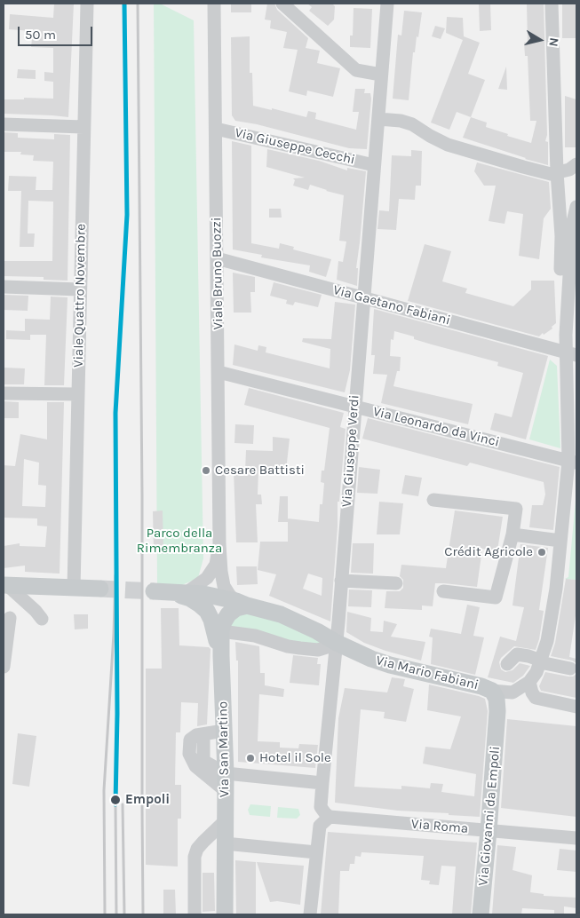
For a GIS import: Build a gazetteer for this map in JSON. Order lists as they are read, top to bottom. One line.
{"streets":{"main road":["Via Mario Fabiani","Via San Martino","Via Giovanni da Empoli"],"street":["Via Giuseppe Cecchi","Viale Bruno Buozzi","Viale Quattro Novembre","Via Gaetano Fabiani","Via Leonardo da Vinci","Via Giuseppe Verdi","Via Roma"]},"crossings":[["Via Giuseppe Cecchi","Viale Bruno Buozzi"],["Via Giuseppe Cecchi","Via Giuseppe Verdi"],["Viale Bruno Buozzi","Via Gaetano Fabiani"],["Viale Bruno Buozzi","Via Leonardo da Vinci"],["Viale Bruno Buozzi","Via Mario Fabiani"],["Via Gaetano Fabiani","Via Giuseppe Verdi"],["Via Gaetano Fabiani","Via Giovanni da Empoli"],["Via Leonardo da Vinci","Via Giuseppe Verdi"],["Via Leonardo da Vinci","Via Giovanni da Empoli"],["Via Giuseppe Verdi","Via Mario Fabiani"],["Via Giuseppe Verdi","Via Roma"],["Via Mario Fabiani","Via Giovanni da Empoli"],["Via Giovanni da Empoli","Via Roma"]],"parks":["Parco della Rimembranza"],"places":["Cesare Battisti","Crédit Agricole","Hotel il Sole","Empoli"],"scale_bar":"50 m","north":"right"}
